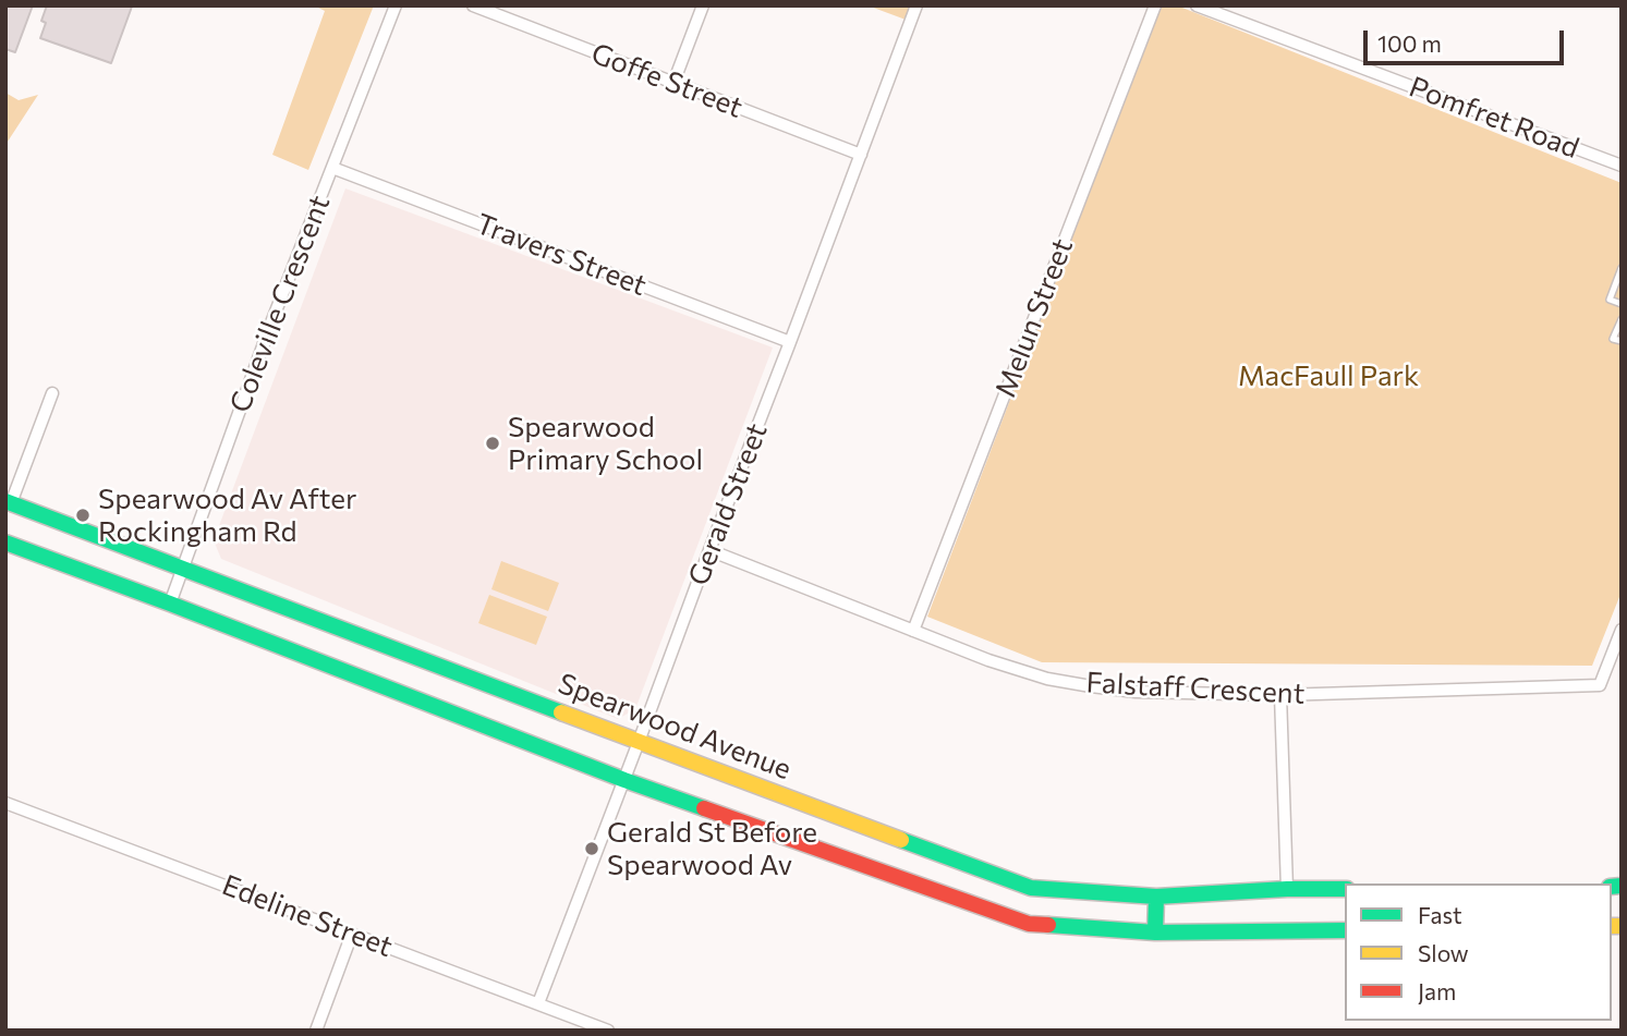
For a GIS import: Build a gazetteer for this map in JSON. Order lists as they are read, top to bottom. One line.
{"streets":{"main road":["Spearwood Avenue"],"street":["Goffe Street","Pomfret Road","Travers Street","Coleville Crescent","Melun Street","Gerald Street","Falstaff Crescent","Edeline Street"]},"crossings":[["Goffe Street","Gerald Street"],["Travers Street","Coleville Crescent"],["Travers Street","Gerald Street"],["Coleville Crescent","Spearwood Avenue"],["Melun Street","Falstaff Crescent"],["Gerald Street","Falstaff Crescent"],["Gerald Street","Spearwood Avenue"],["Gerald Street","Edeline Street"]],"parks":["MacFaull Park"],"places":["Spearwood Primary School","Spearwood Av After Rockingham Rd","Gerald St Before Spearwood Av"],"legend":["Fast","Slow","Jam"],"scale_bar":"100 m"}
